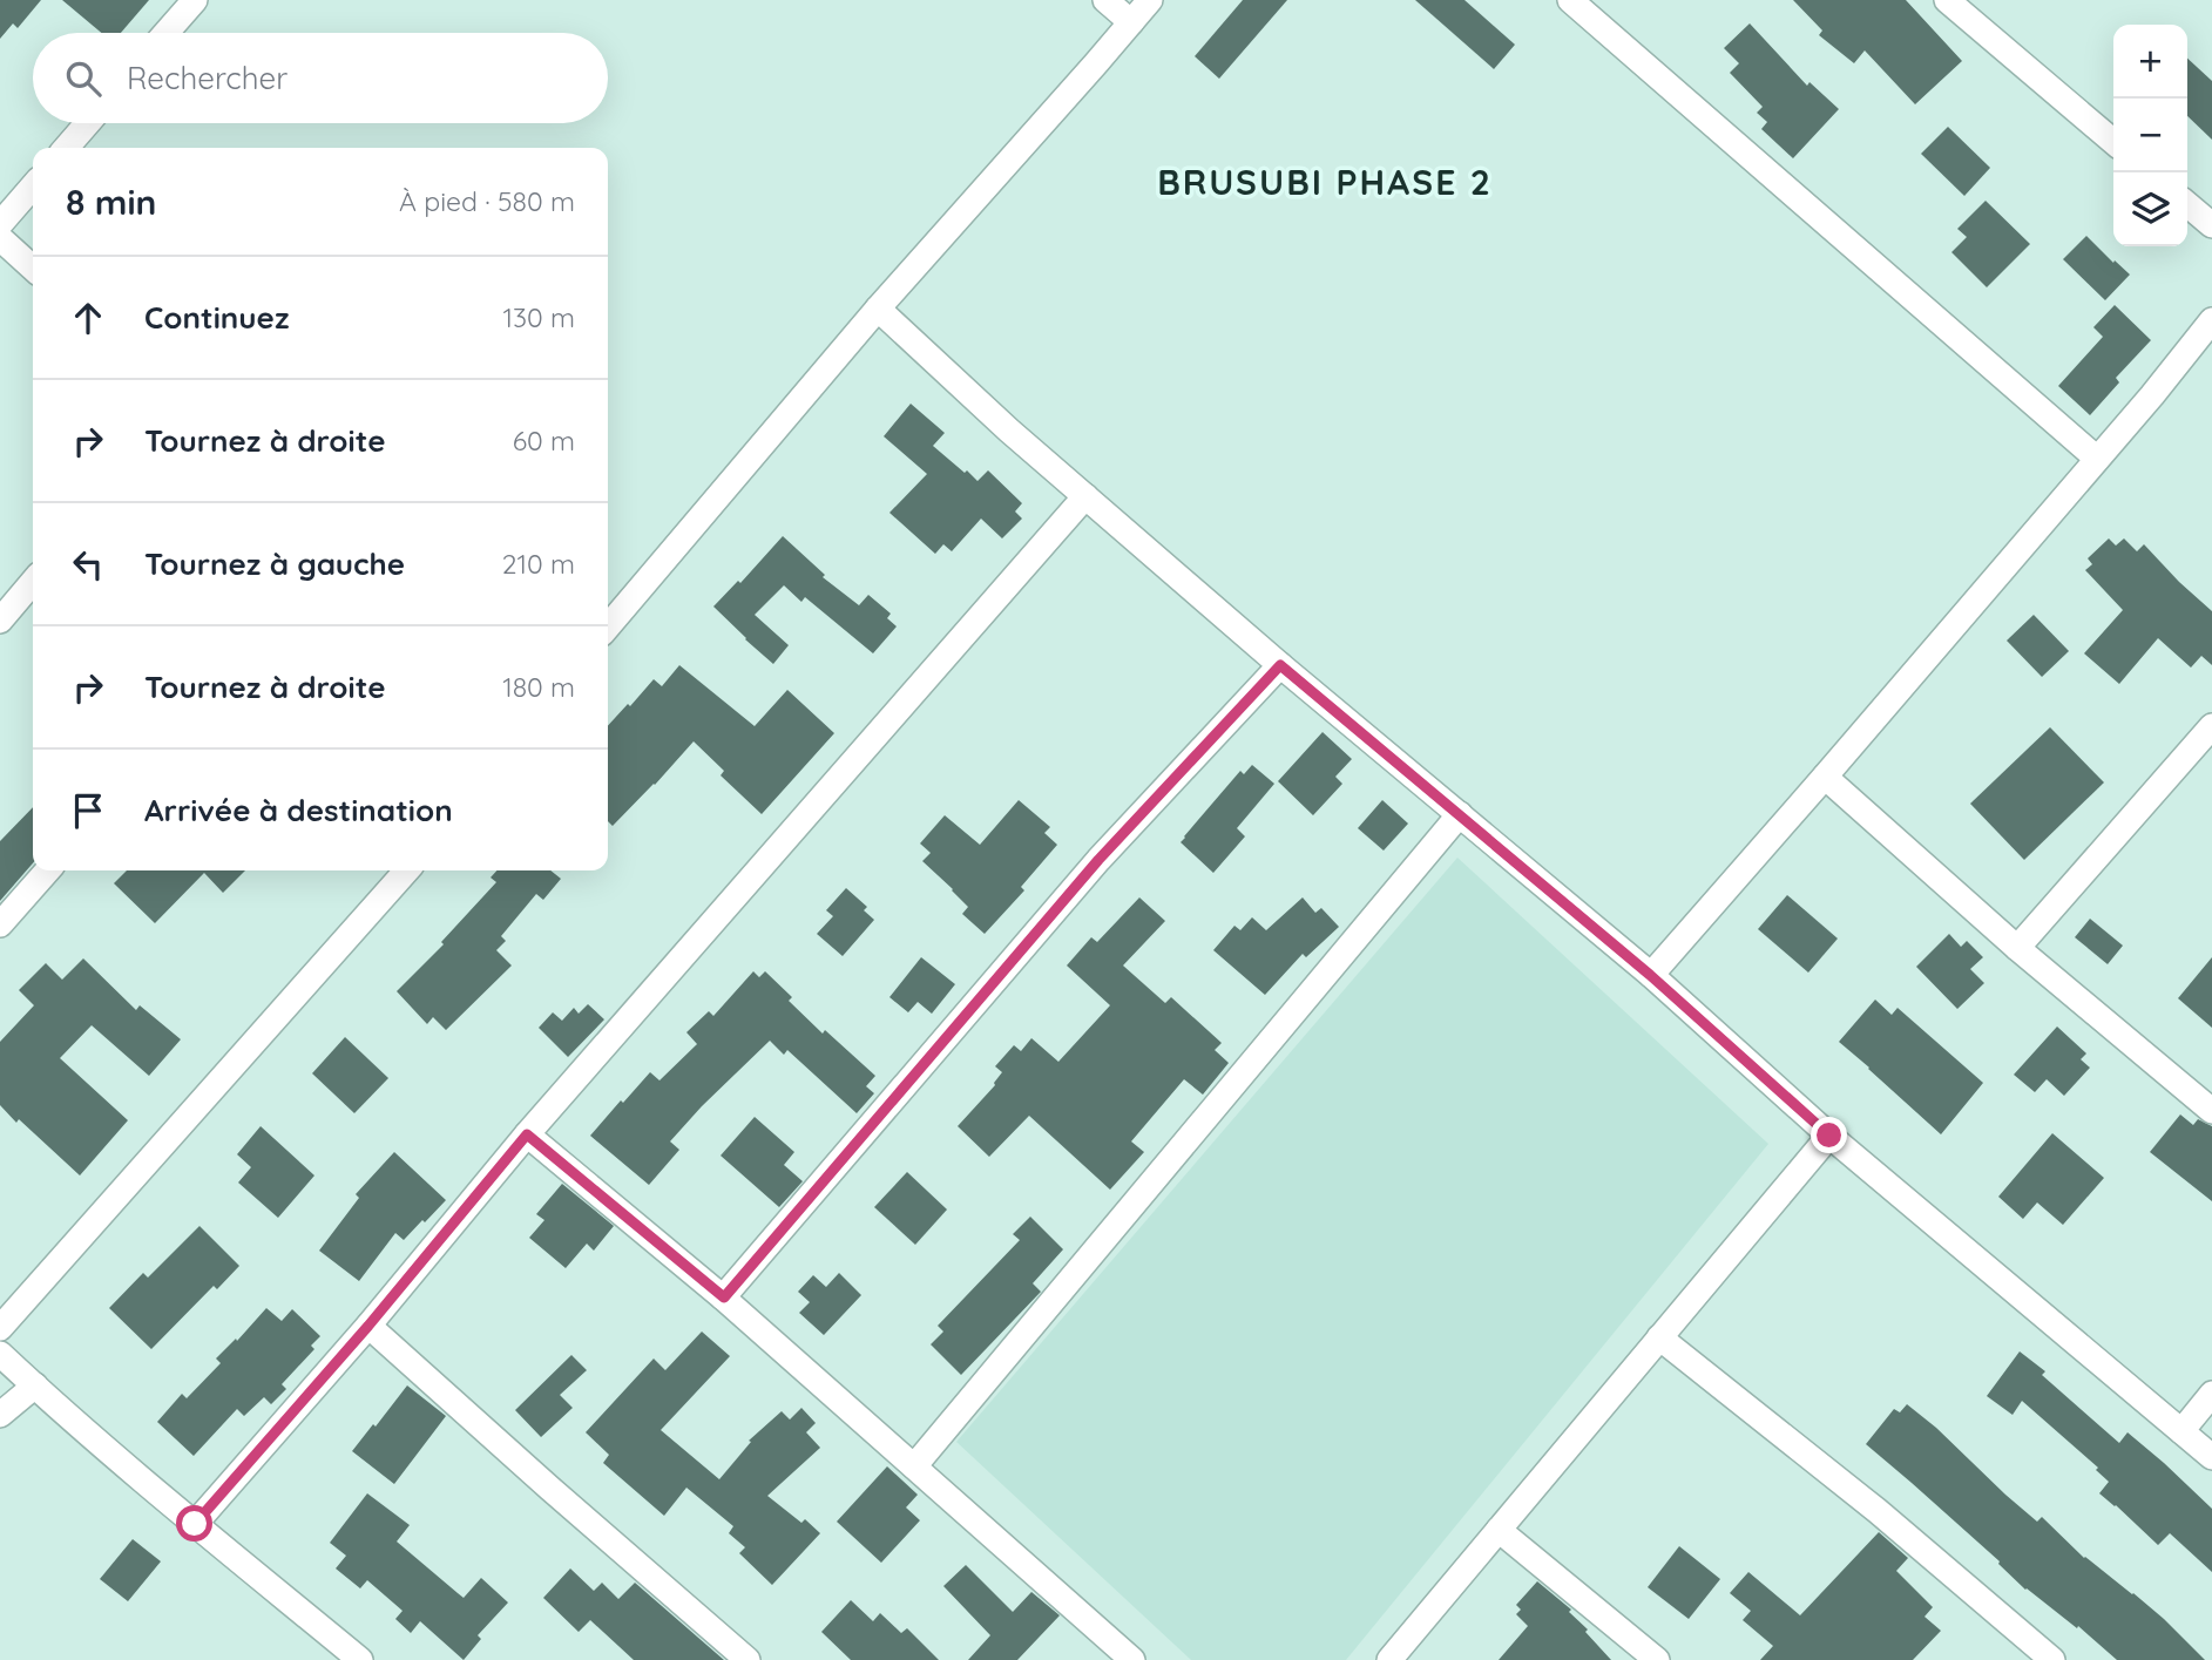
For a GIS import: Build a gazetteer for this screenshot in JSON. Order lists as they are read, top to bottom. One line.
{"districts":["BRUSUBI PHASE 2"],"page":{"map_buttons":["+","−"],"search":"Rechercher","heading":["8 min","À pied · 580 m"],"list":[["Continuez","130 m"],["Tournez à droite","60 m"],["Tournez à gauche","210 m"],["Tournez à droite","180 m"],"Arrivée à destination"]}}
